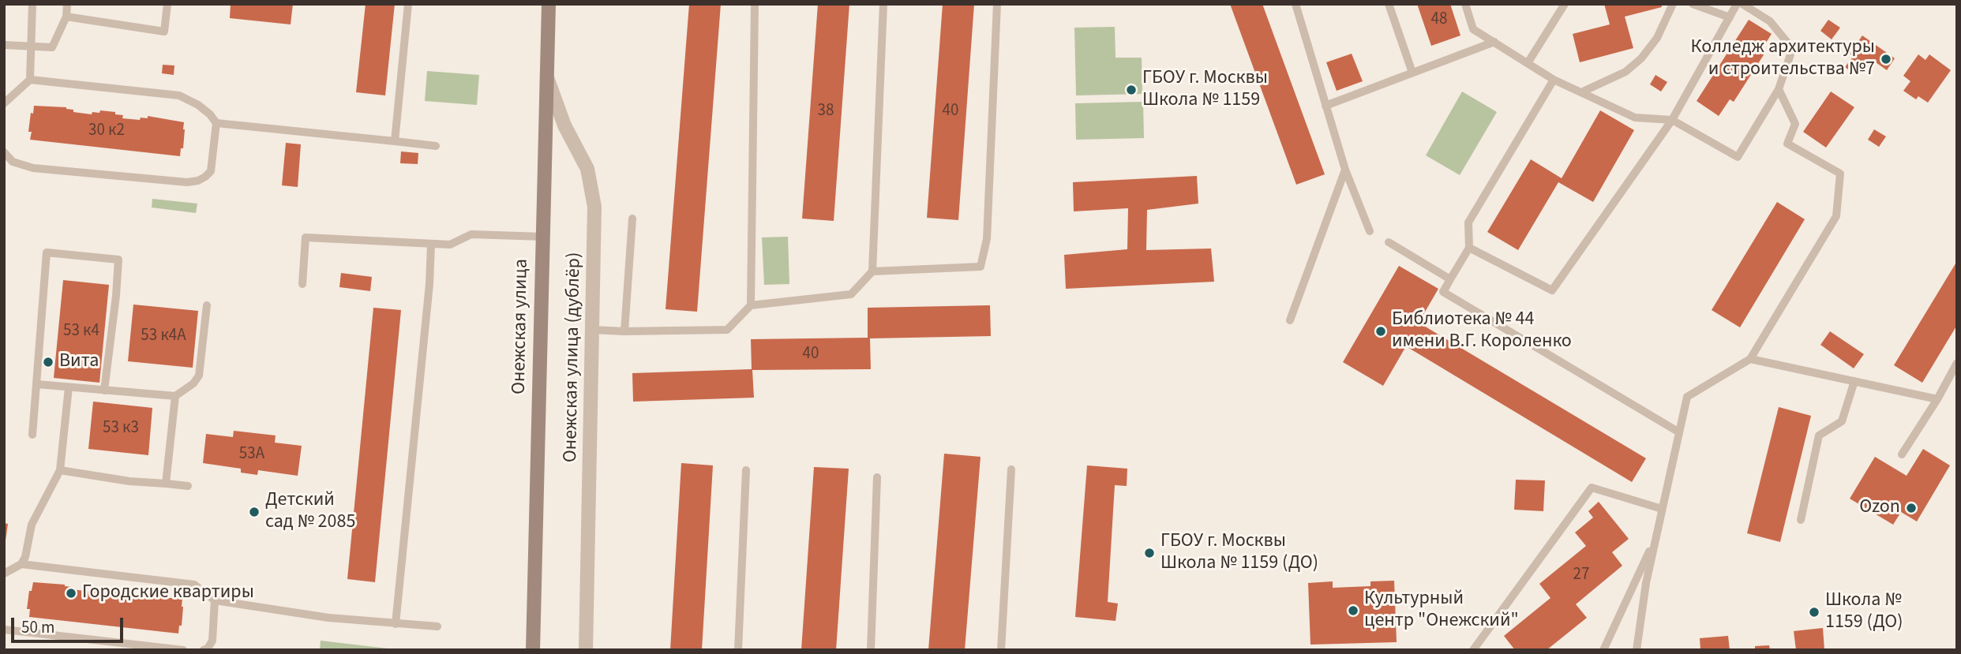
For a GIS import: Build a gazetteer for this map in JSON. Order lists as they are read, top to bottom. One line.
{"streets":{"main road":["Онежская улица"],"street":["Онежская улица (дублёр)"]},"crossings":[["Онежская улица","Онежская улица (дублёр)"]],"places":["Колледж архитектуры и строительства №7","ГБОУ г. Москвы Школа № 1159","Библиотека № 44 имени В.Г. Короленко","Вита","Ozon","Детский сад № 2085","ГБОУ г. Москвы Школа № 1159 (ДО)","Городские квартиры","Культурный центр \"Онежский\"","Школа № 1159 (ДО)"],"house_numbers":["48","38","40","30 к2","53 к4","53 к4А","40","53 к3","53А","27"],"scale_bar":"50 m"}
